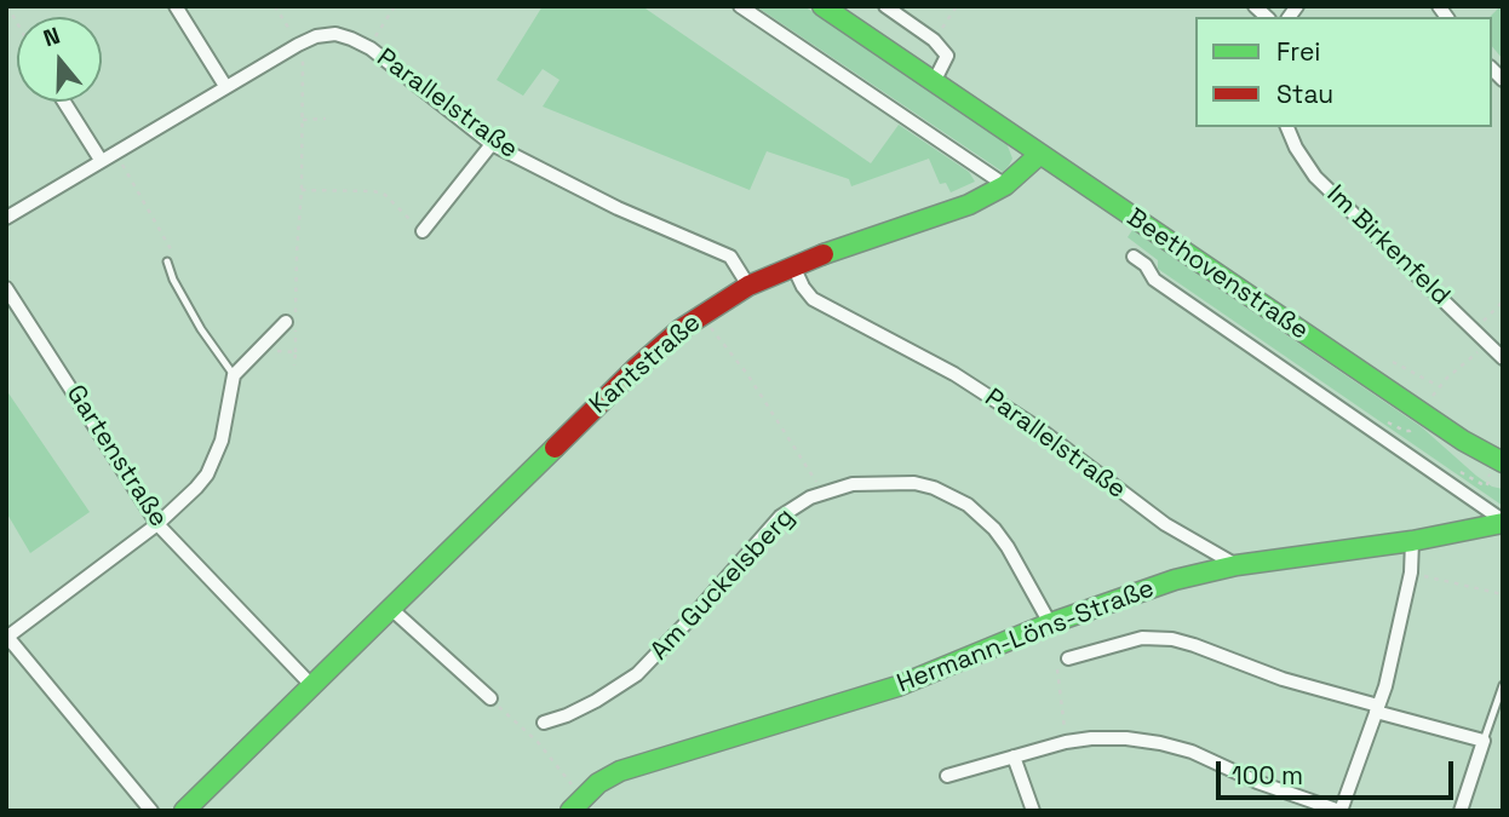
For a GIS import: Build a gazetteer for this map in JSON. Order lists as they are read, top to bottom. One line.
{"streets":{"street":["Parallelstraße","Im Birkenfeld","Beethovenstraße","Kantstraße","Gartenstraße","Am Guckelsberg","Hermann-Löns-Straße"]},"crossings":[["Parallelstraße","Kantstraße"],["Parallelstraße","Hermann-Löns-Straße"],["Beethovenstraße","Kantstraße"],["Beethovenstraße","Hermann-Löns-Straße"],["Kantstraße","Gartenstraße"],["Am Guckelsberg","Hermann-Löns-Straße"]],"legend":["Frei","Stau"],"scale_bar":"100 m","north":"top"}
